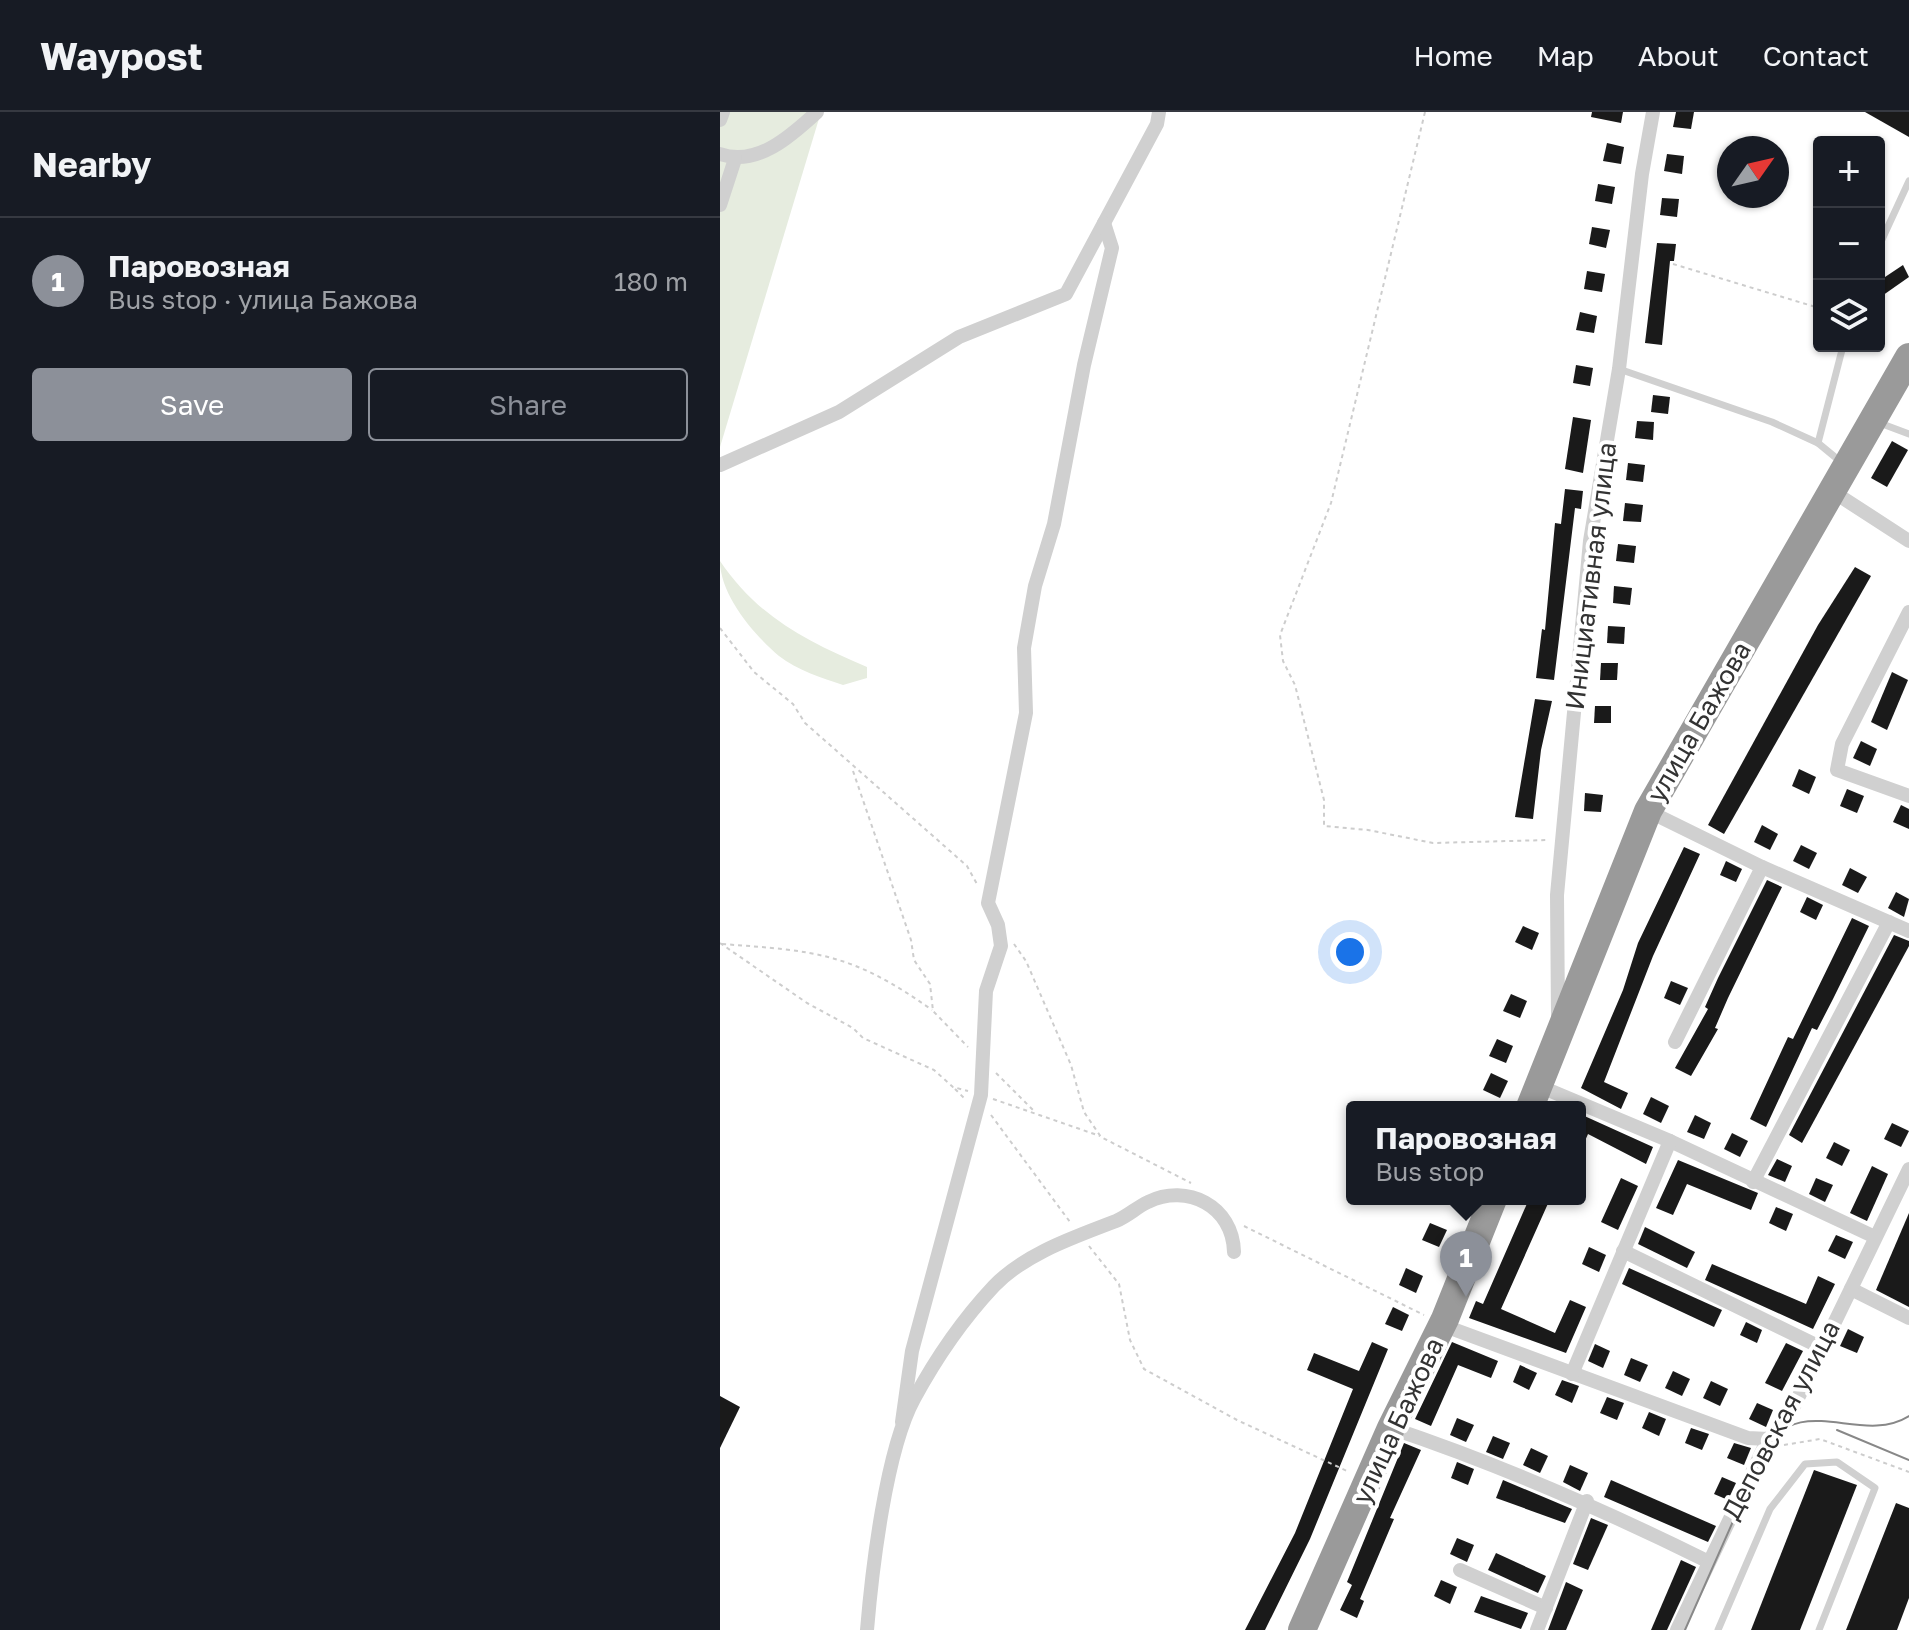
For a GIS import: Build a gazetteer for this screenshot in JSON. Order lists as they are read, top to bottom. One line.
{"streets":{"highway":["улица Бажова"],"street":["Инициативная улица","Деповская улица"]},"crossings":[["Инициативная улица","улица Бажова"]],"north":"top right","page":{"header":"Waypost","nav":["Home","Map","About","Contact"],"heading":"Nearby","map_buttons":["+","−"],"list":[{"mark":"1","name":"Паровозная","note":"Bus stop · улица Бажова","value":"180 m"}],"buttons":["Save","Share"],"popup":["Паровозная","Bus stop"],"pins":"1"}}
